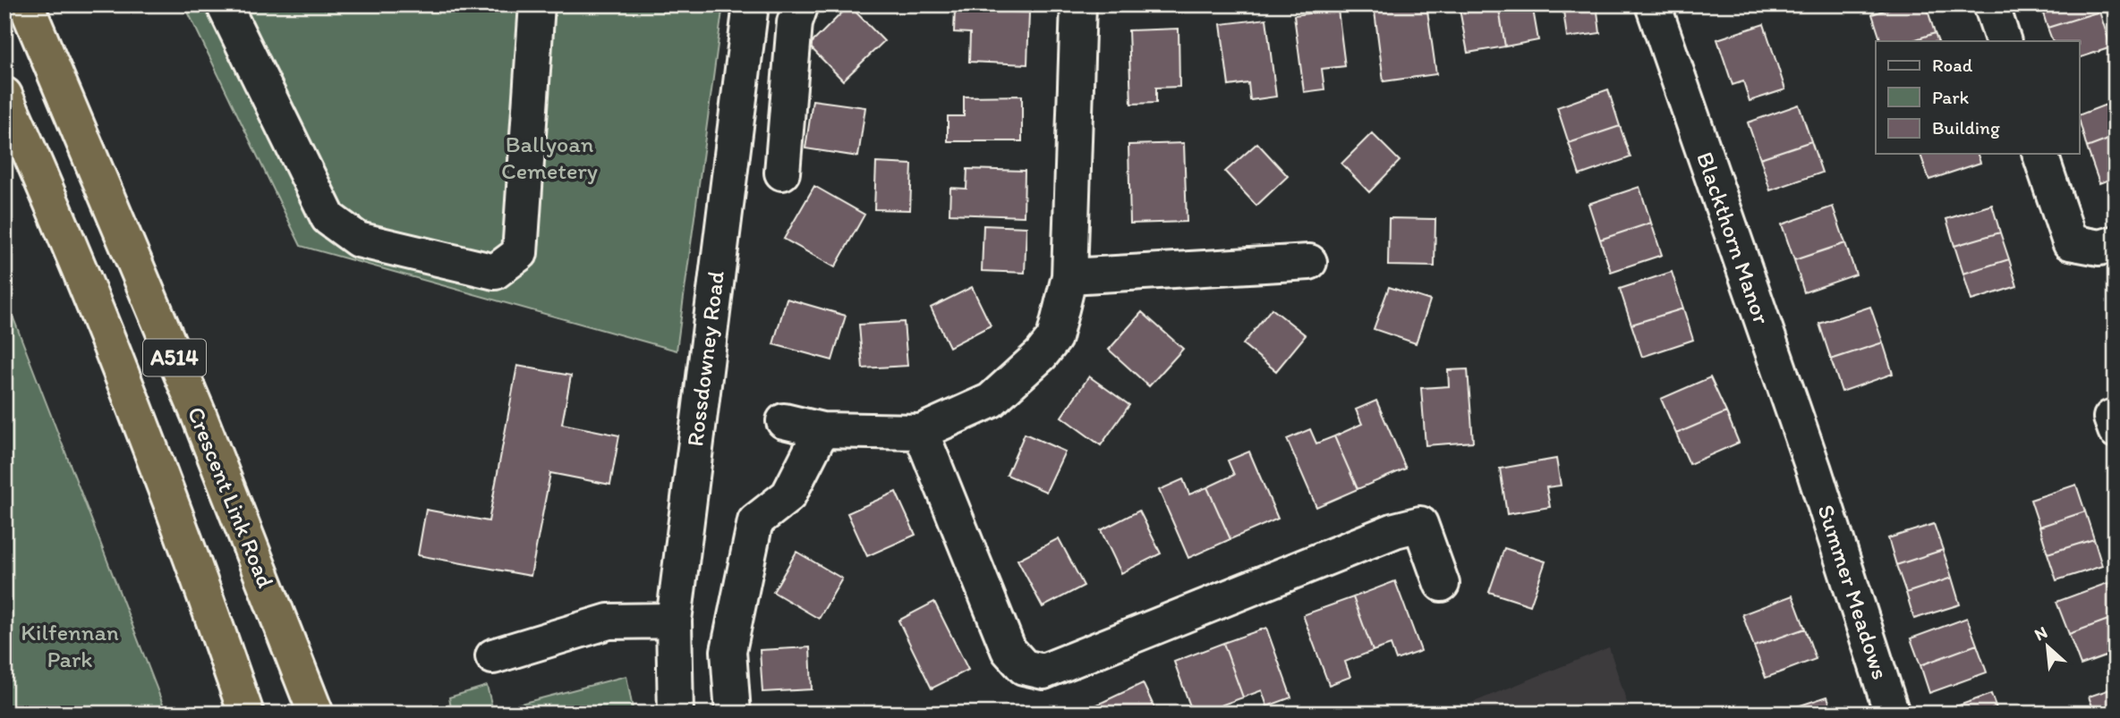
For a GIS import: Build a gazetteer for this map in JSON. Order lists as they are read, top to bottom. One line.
{"streets":{"highway":["A514","Crescent Link Road"],"street":["Blackthorn Manor","Rossdowney Road","Summer Meadows"]},"crossings":[["Blackthorn Manor","Summer Meadows"]],"parks":["Ballyoan Cemetery","Kilfennan Park"],"legend":["Road","Park","Building"],"north":"top left"}
